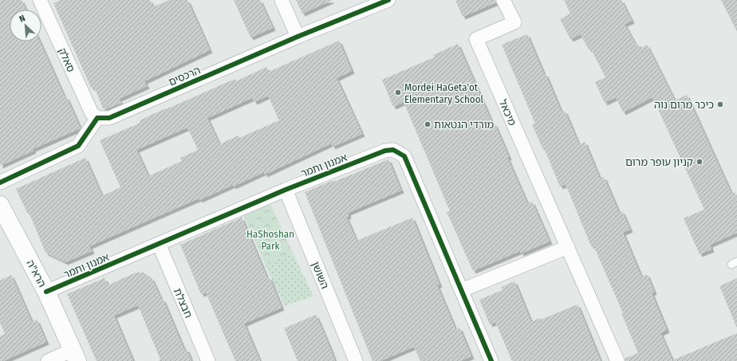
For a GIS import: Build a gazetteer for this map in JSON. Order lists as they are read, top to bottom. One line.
{"streets":{"street":["סאלק","הרכסים","מיכאל","אמנון ותמר","הרא\"ה","השושן","חבצלת"]},"crossings":[["סאלק","הרכסים"],["אמנון ותמר","הרא\"ה"],["אמנון ותמר","השושן"],["אמנון ותמר","חבצלת"]],"parks":["HaShoshan Park"],"places":["Mordei HaGeta'ot Elementary School","כיכר מרום נוה","מורדי הגטאות","קניון עופר מרום"],"north":"top left"}
